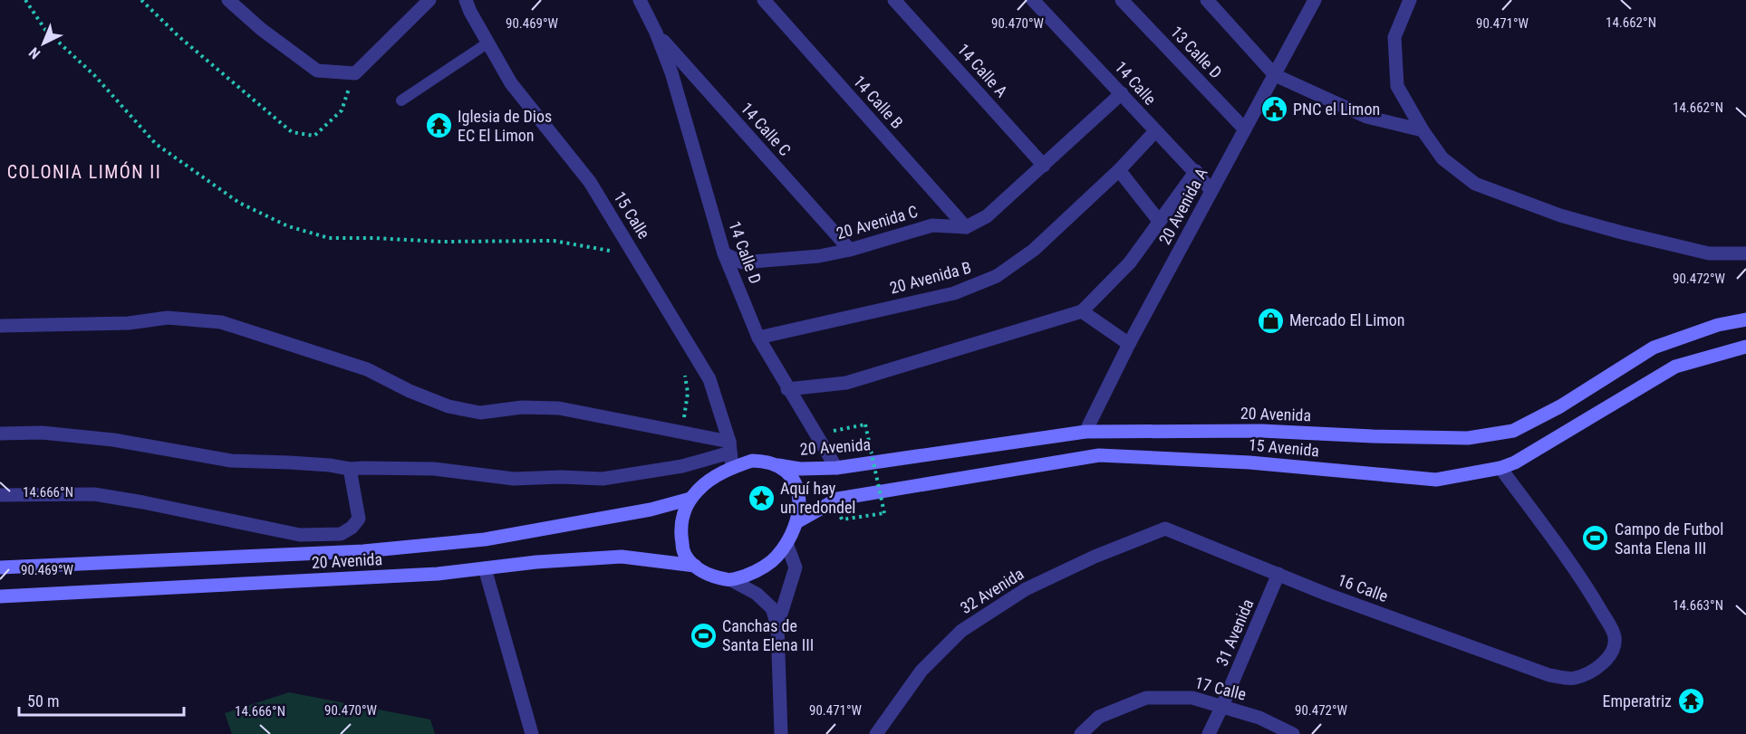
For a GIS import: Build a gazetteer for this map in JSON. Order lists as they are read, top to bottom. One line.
{"streets":{"main road":["20 Avenida","15 Avenida"],"street":["13 Calle D","14 Calle A","14 Calle","14 Calle B","14 Calle C","20 Avenida A","15 Calle","20 Avenida C","14 Calle D","20 Avenida B","16 Calle","32 Avenida","31 Avenida","17 Calle"]},"crossings":[["13 Calle D","20 Avenida A"],["14 Calle","20 Avenida A"],["14 Calle","20 Avenida B"],["14 Calle B","20 Avenida C"],["14 Calle C","20 Avenida C"],["14 Calle C","14 Calle D"],["20 Avenida A","14 Calle D"],["20 Avenida A","20 Avenida"],["15 Calle","20 Avenida"],["15 Calle","15 Avenida"],["20 Avenida C","14 Calle D"],["14 Calle D","20 Avenida B"],["14 Calle D","20 Avenida"],["20 Avenida","15 Avenida"],["15 Avenida","16 Calle"],["16 Calle","32 Avenida"],["16 Calle","31 Avenida"],["31 Avenida","17 Calle"]],"districts":["COLONIA LIMÓN II"],"places":{"public building":["PNC el Limon"],"temple":["Iglesia de Dios EC El Limon","Emperatriz"],"shop":["Mercado El Limon"],"place":["Aquí hay un redondel"],"sports":["Campo de Futbol Santa Elena III","Canchas de Santa Elena III"]},"scale_bar":"50 m","north":"bottom left","coordinates":["14.662°N","90.469°W","90.470°W","90.471°W","90.472°W","14.666°N","14.663°N"]}
